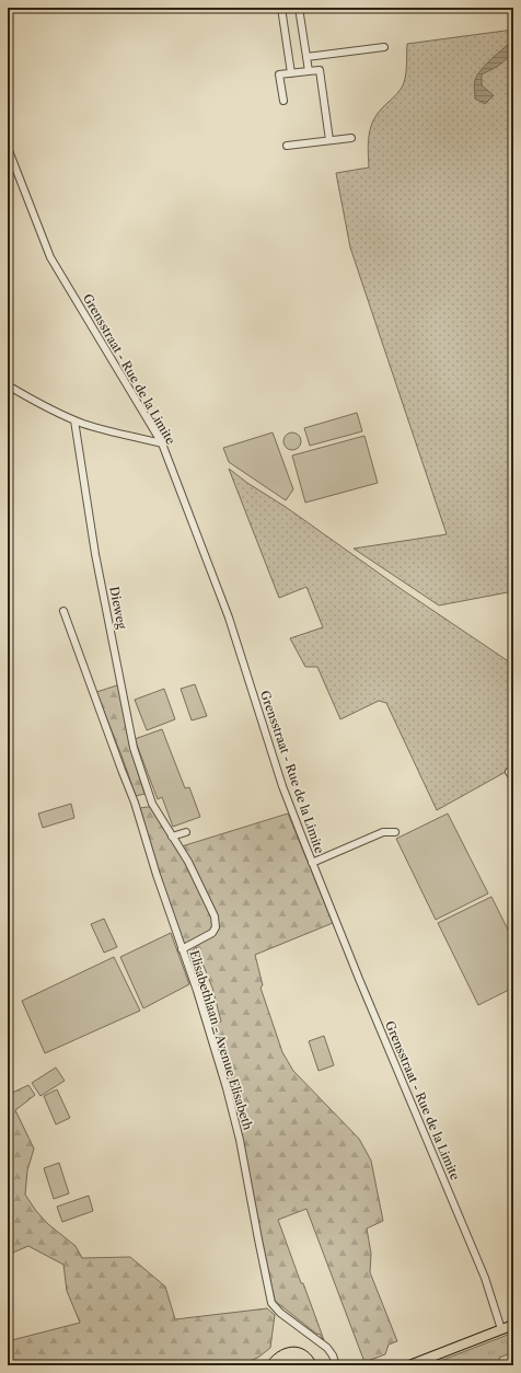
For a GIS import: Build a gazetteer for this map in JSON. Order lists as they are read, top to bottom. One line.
{"streets":{"street":["Grensstraat - Rue de la Limite","Dieweg","Elisabethlaan - Avenue Elisabeth"]},"crossings":[["Dieweg","Elisabethlaan - Avenue Elisabeth"]]}
